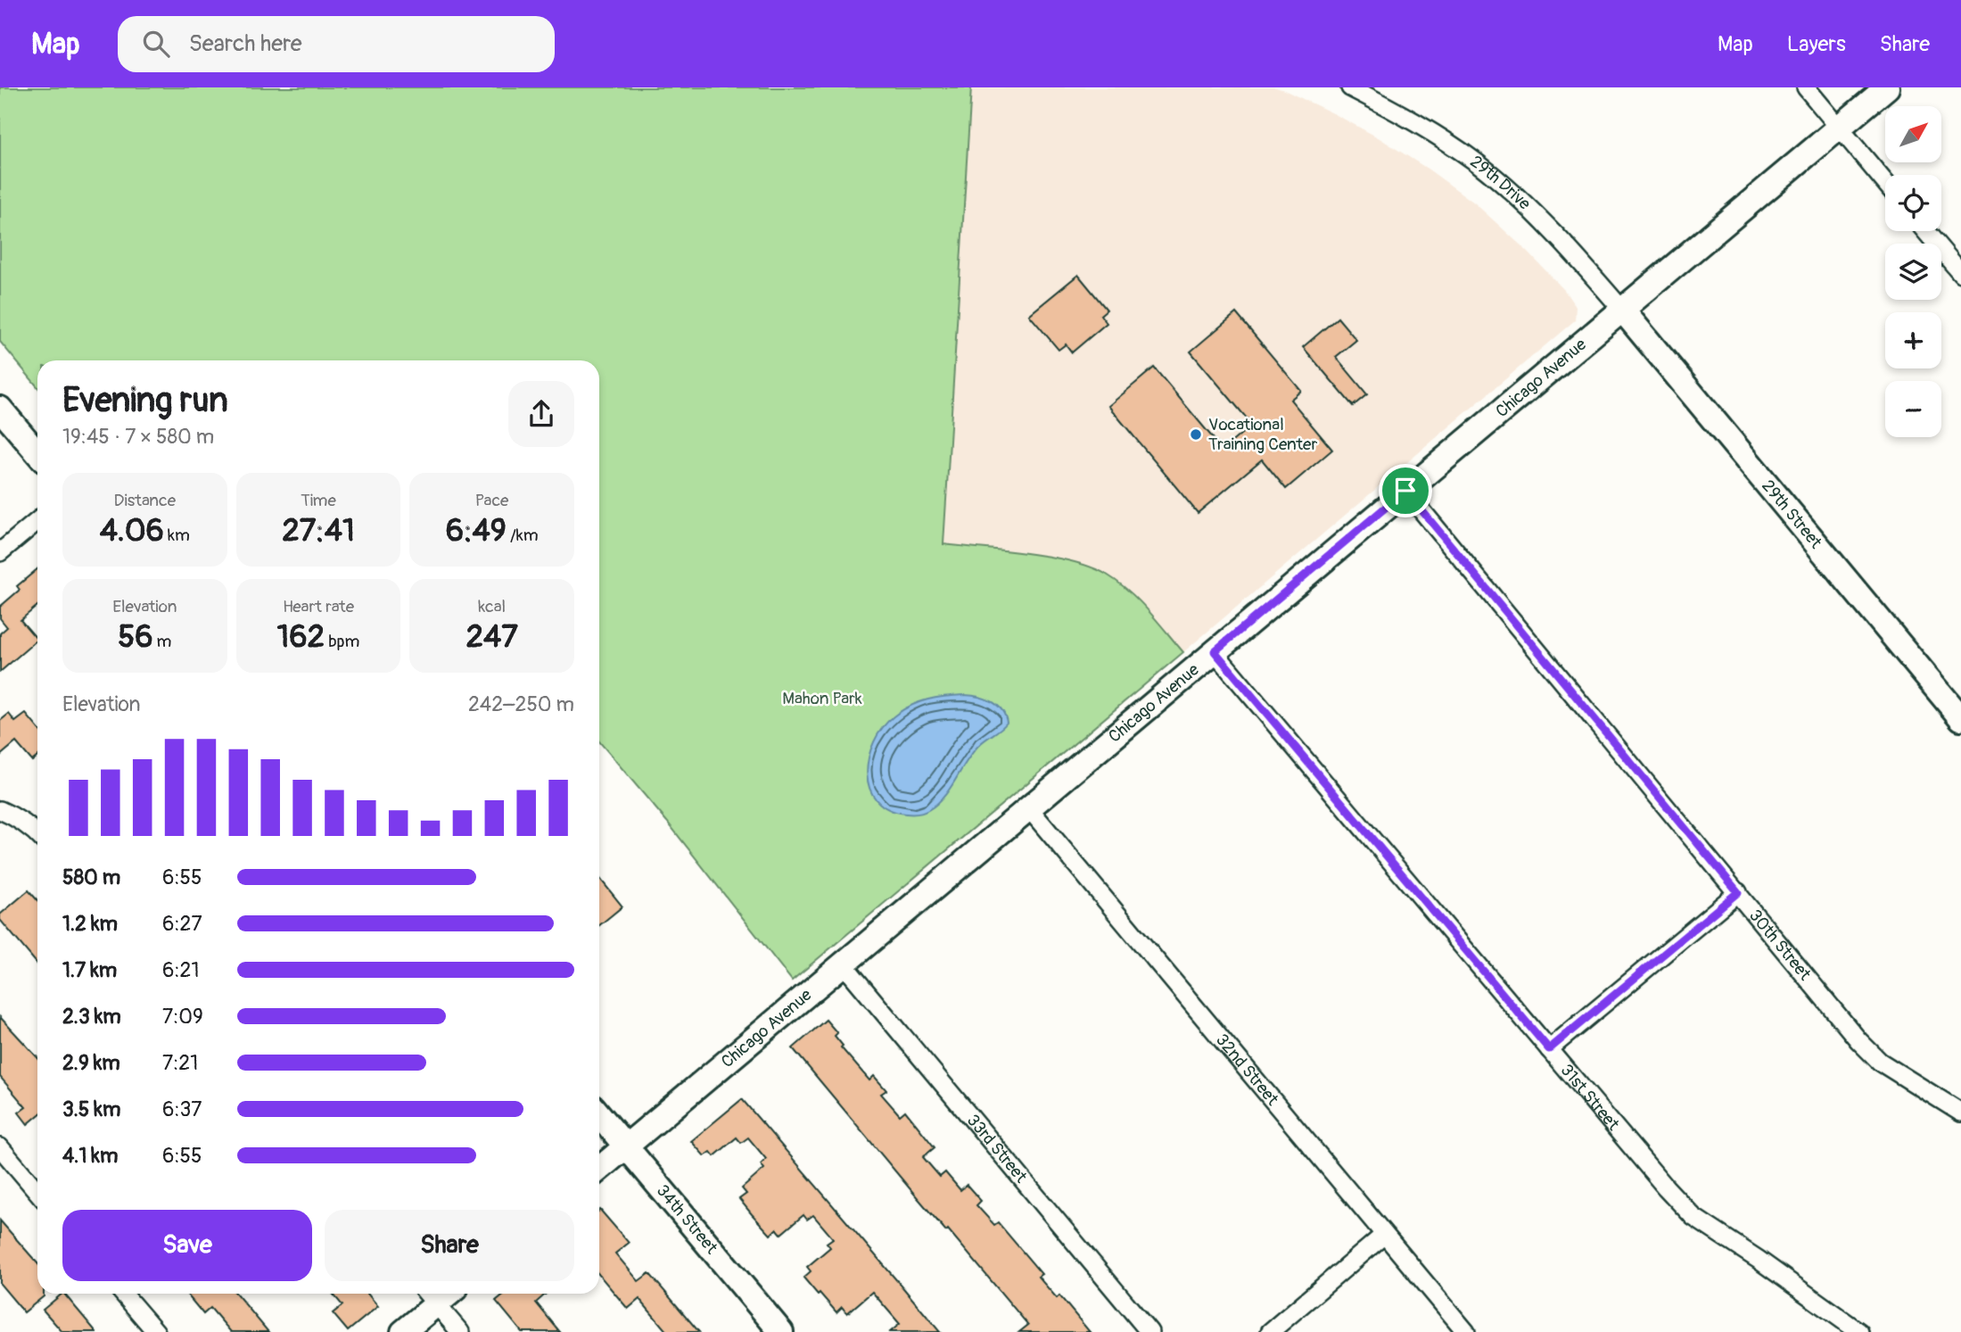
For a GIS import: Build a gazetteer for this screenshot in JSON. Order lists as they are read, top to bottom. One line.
{"streets":{"street":["29th Drive","Chicago Avenue","29th Street","30th Street","32nd Street","31st Street","33rd Street","34th Street"]},"crossings":[["29th Drive","Chicago Avenue"],["29th Drive","29th Street"],["Chicago Avenue","29th Street"],["Chicago Avenue","30th Street"],["Chicago Avenue","32nd Street"],["Chicago Avenue","31st Street"],["Chicago Avenue","33rd Street"],["Chicago Avenue","34th Street"]],"parks":["Mahon Park"],"places":["Vocational Training Center"],"north":"top right","page":{"header":"Map","search":"Search here","nav":["Map","Layers","Share"],"map_buttons":["+","−"],"heading":["Evening run","19:45 · 7 × 580 m"],"stats":[["Distance","4.06 km"],["Time","27:41"],["Pace","6:49 /km"],["Elevation","56 m"],["Heart rate","162 bpm"],["kcal","247"]],"chart":["Elevation","242–250 m"],"list":[{"name":"580 m","note":"6:55"},{"name":"1.2 km","note":"6:27"},{"name":"1.7 km","note":"6:21"},{"name":"2.3 km","note":"7:09"},{"name":"2.9 km","note":"7:21"},{"name":"3.5 km","note":"6:37"},{"name":"4.1 km","note":"6:55"}],"buttons":["Save","Share"]}}
